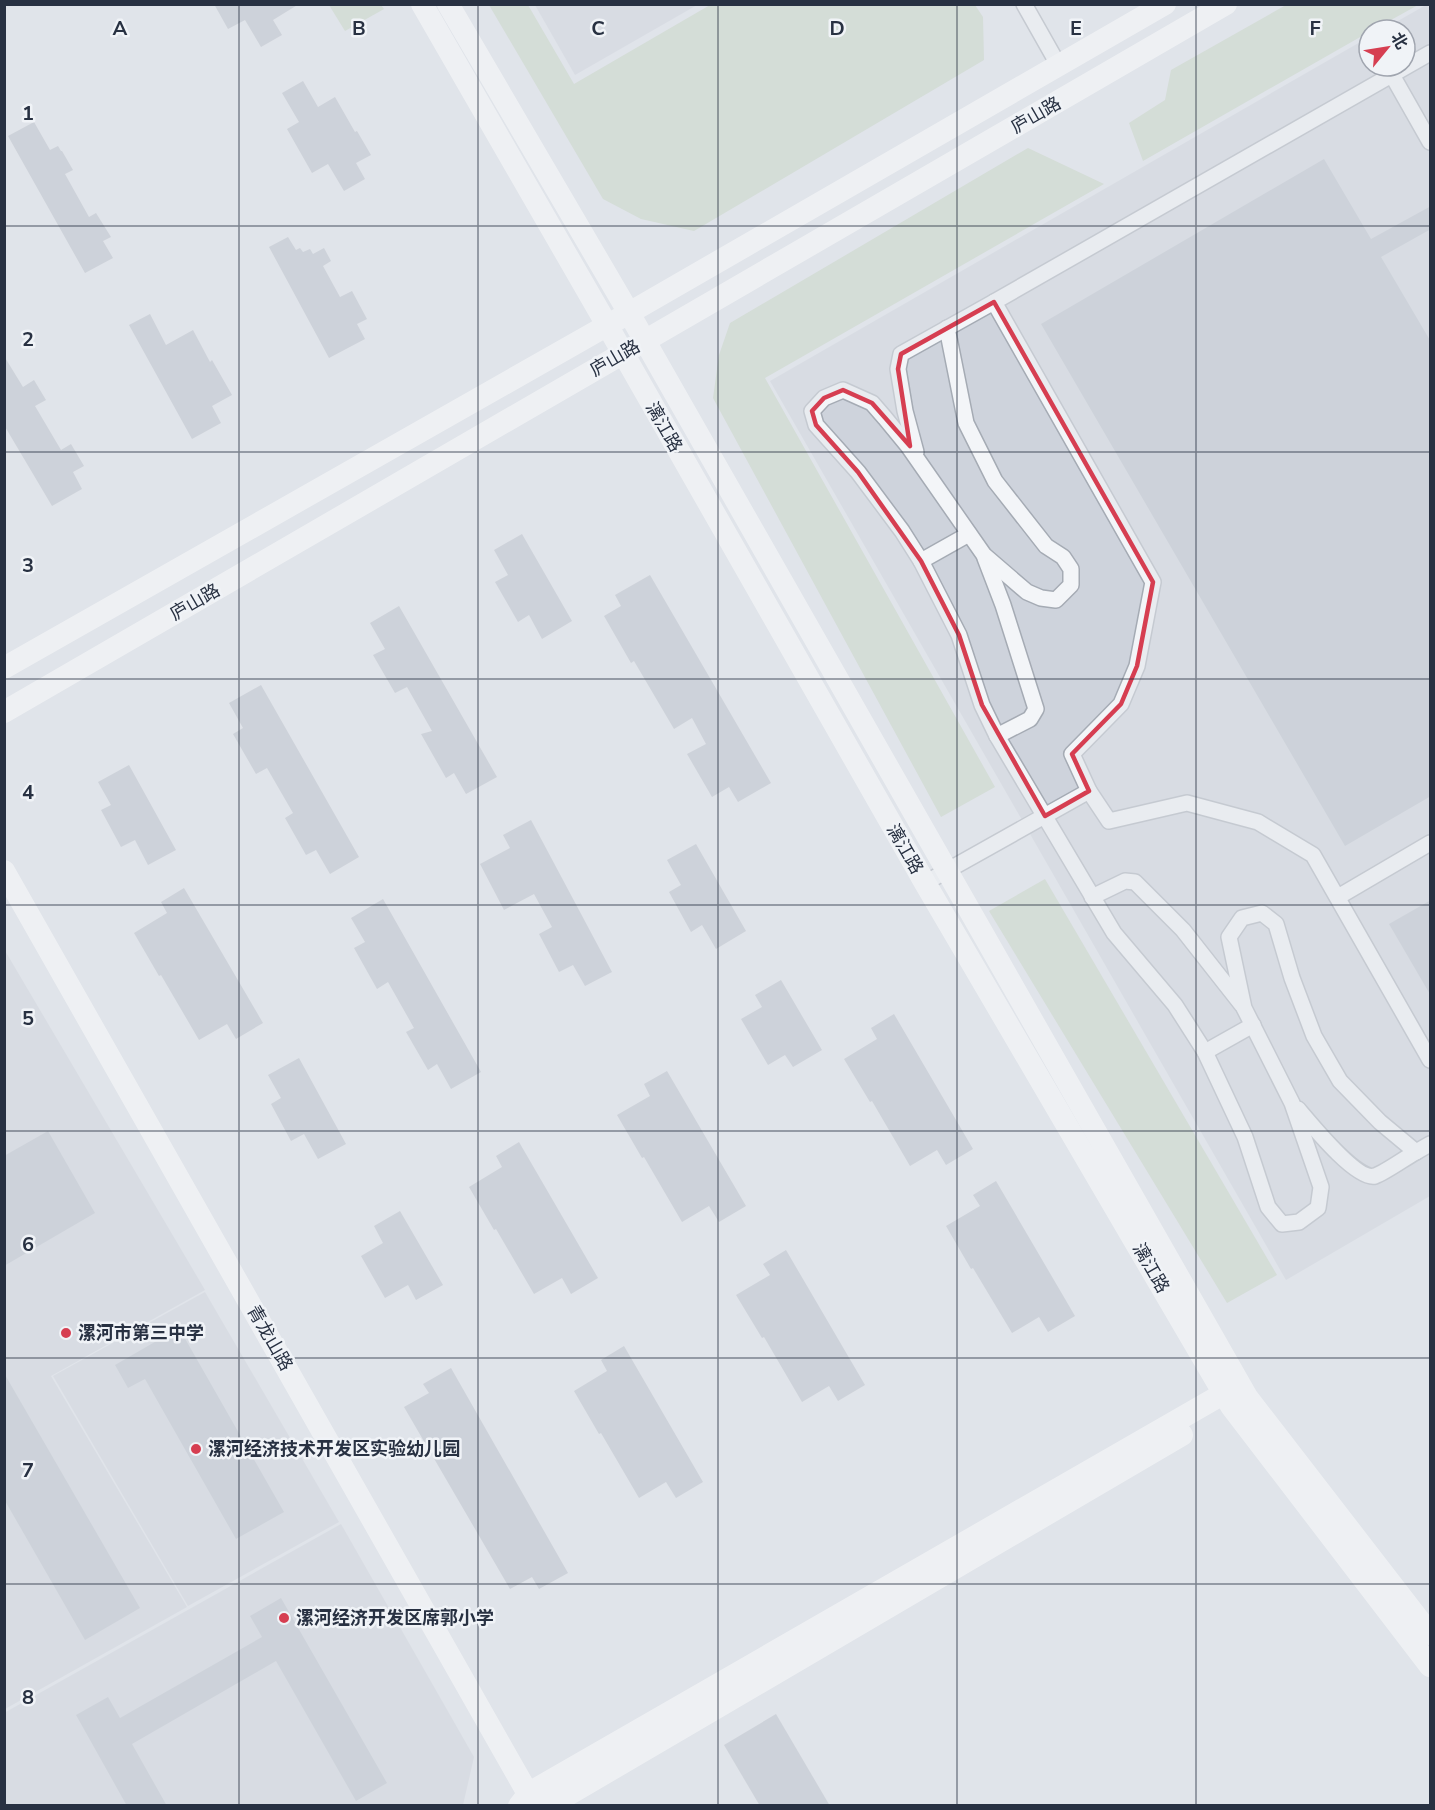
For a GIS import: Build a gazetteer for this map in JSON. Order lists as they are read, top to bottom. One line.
{"streets":{"street":["庐山路","漓江路","青龙山路"]},"crossings":[["庐山路","漓江路"]],"places":["漯河市第三中学","漯河经济技术开发区实验幼儿园","漯河经济开发区席郭小学"],"north":"top right","grid":{"columns":["A","B","C","D","E","F"],"rows":["1","2","3","4","5","6","7","8"]}}
